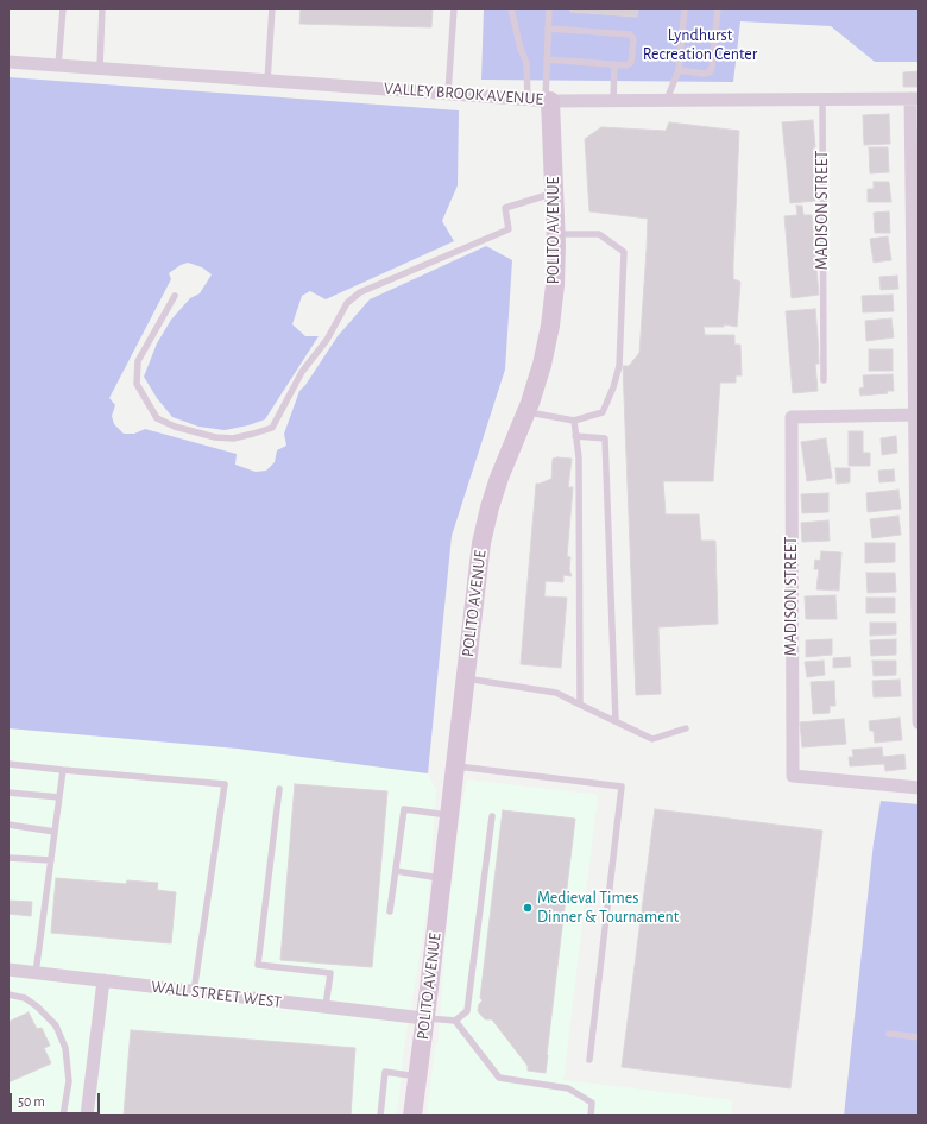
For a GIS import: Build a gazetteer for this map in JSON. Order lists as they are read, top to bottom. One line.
{"streets":{"street":["VALLEY BROOK AVENUE","MADISON STREET","POLITO AVENUE","WALL STREET WEST"]},"crossings":[["VALLEY BROOK AVENUE","MADISON STREET"],["VALLEY BROOK AVENUE","POLITO AVENUE"],["POLITO AVENUE","WALL STREET WEST"]],"parks":["Lyndhurst Recreation Center"],"places":["Medieval Times Dinner & Tournament"],"scale_bar":"50 m"}
